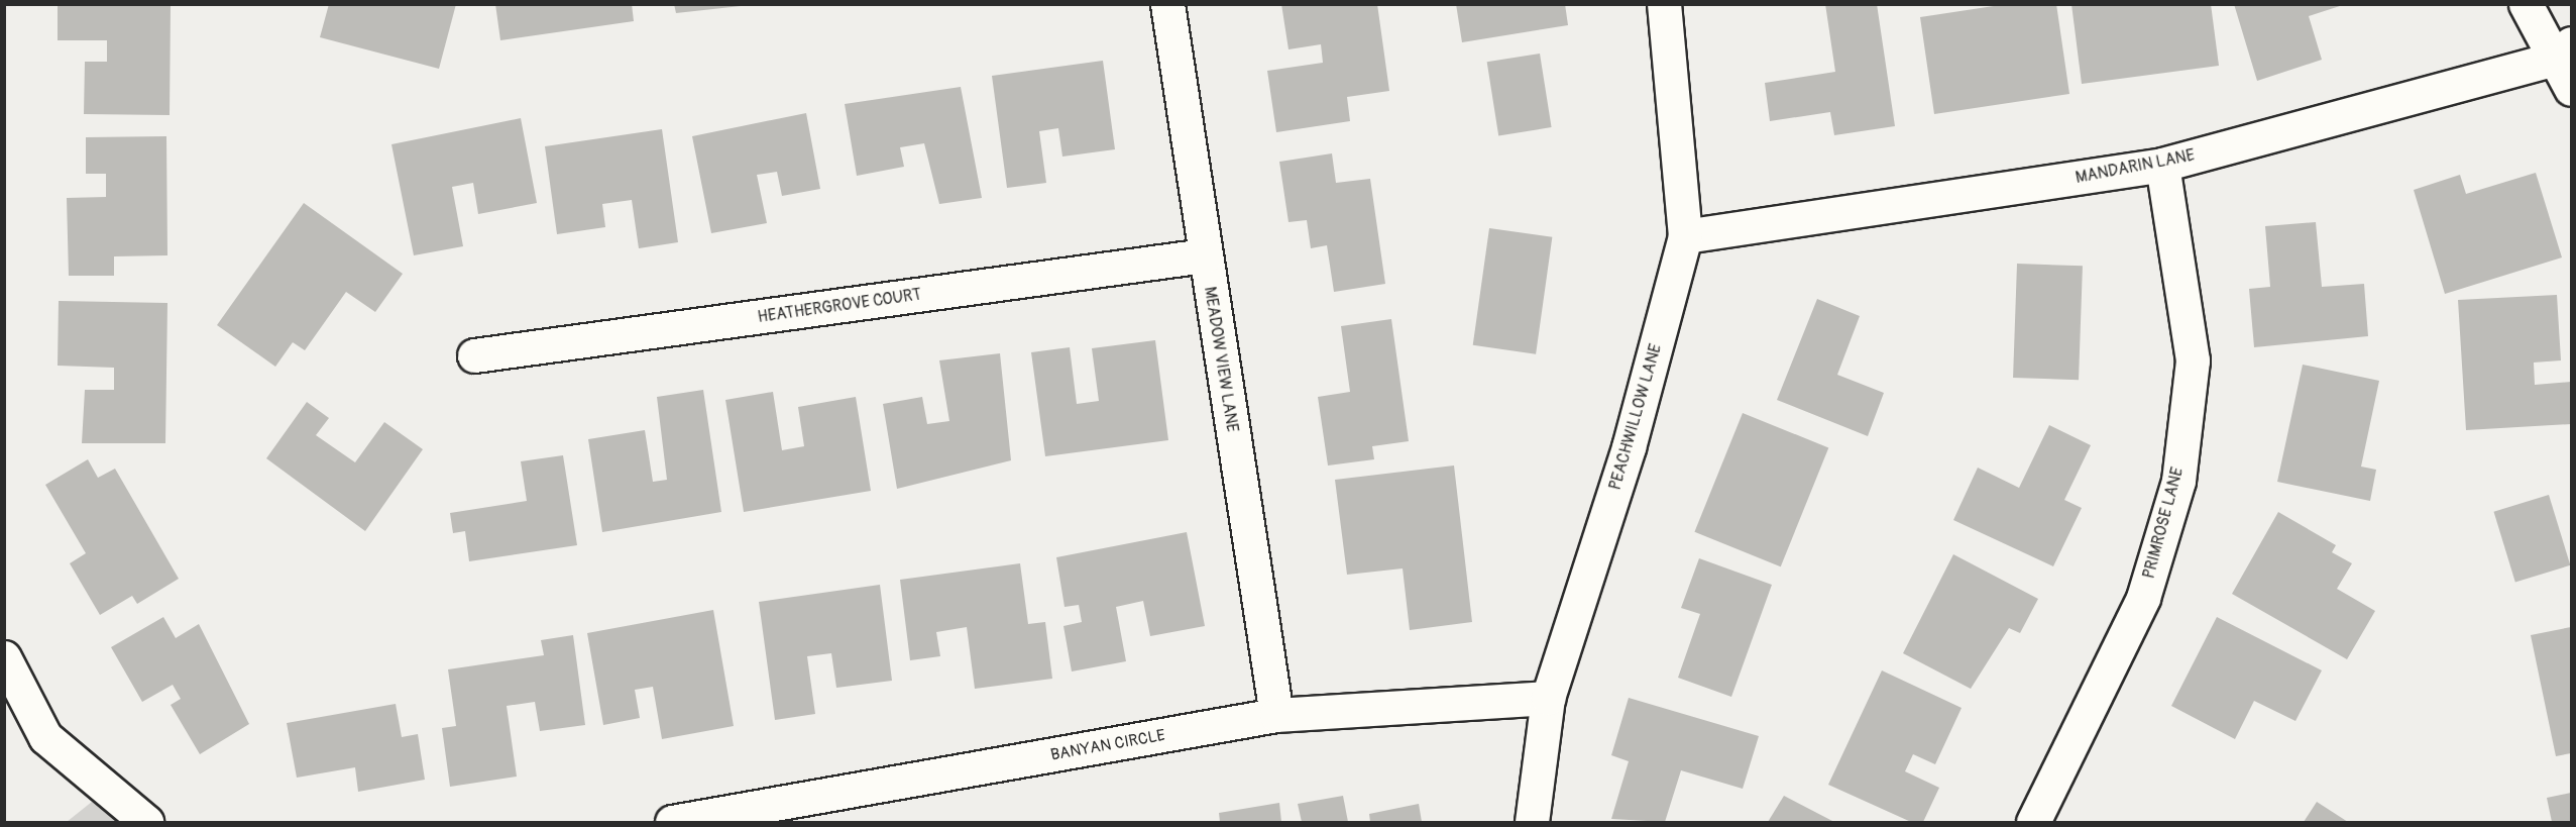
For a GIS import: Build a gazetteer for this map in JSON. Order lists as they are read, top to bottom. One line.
{"streets":{"street":["MANDARIN LANE","HEATHERGROVE COURT","MEADOW VIEW LANE","PEACHWILLOW LANE","PRIMROSE LANE","BANYAN CIRCLE"]},"crossings":[["MANDARIN LANE","PEACHWILLOW LANE"],["MANDARIN LANE","PRIMROSE LANE"],["HEATHERGROVE COURT","MEADOW VIEW LANE"],["MEADOW VIEW LANE","BANYAN CIRCLE"],["PEACHWILLOW LANE","BANYAN CIRCLE"]]}
